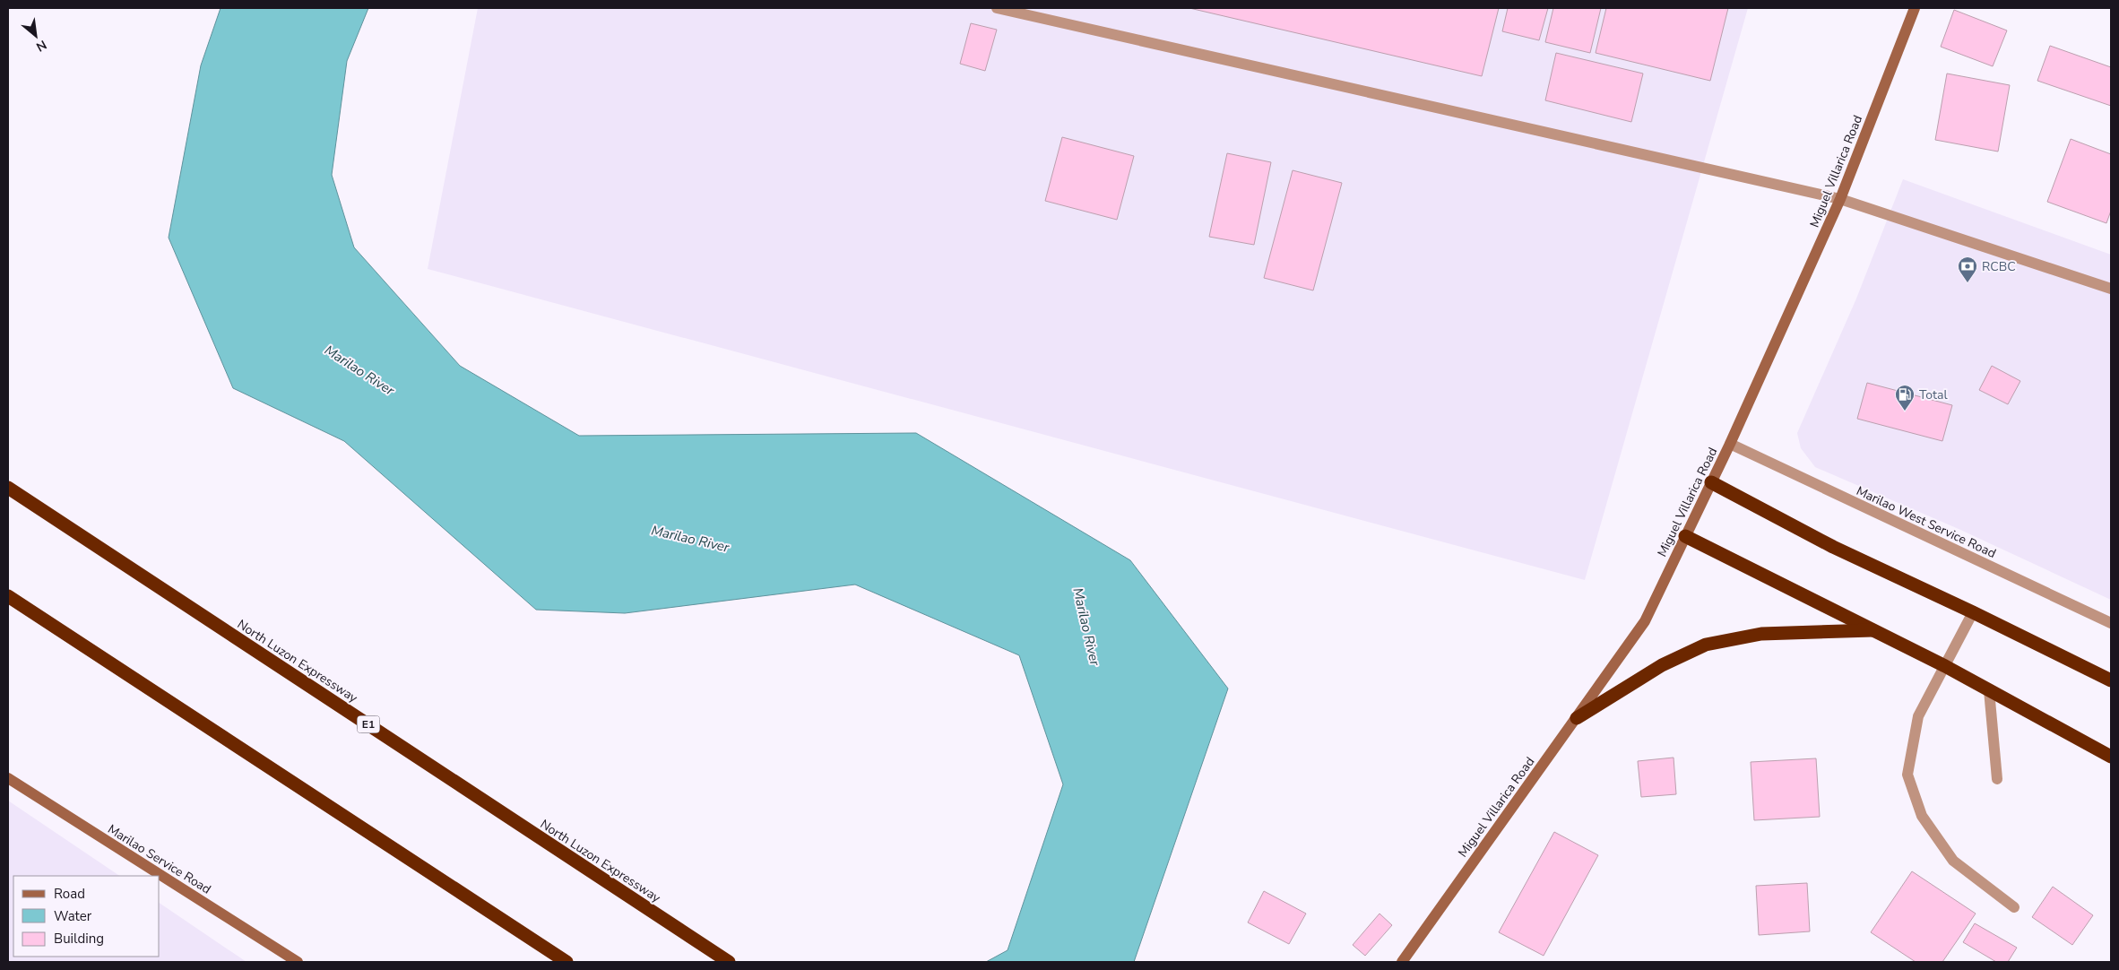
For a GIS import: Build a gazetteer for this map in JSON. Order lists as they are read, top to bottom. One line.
{"streets":{"highway":["North Luzon Expressway","E1"],"main road":["Miguel Villarica Road","Marilao Service Road"],"street":["Marilao West Service Road"]},"crossings":[["Miguel Villarica Road","Marilao West Service Road"]],"water":["Marilao River"],"places":{"bank":["RCBC"],"fuel station":["Total"]},"legend":["Road","Water","Building"],"north":"bottom right"}
